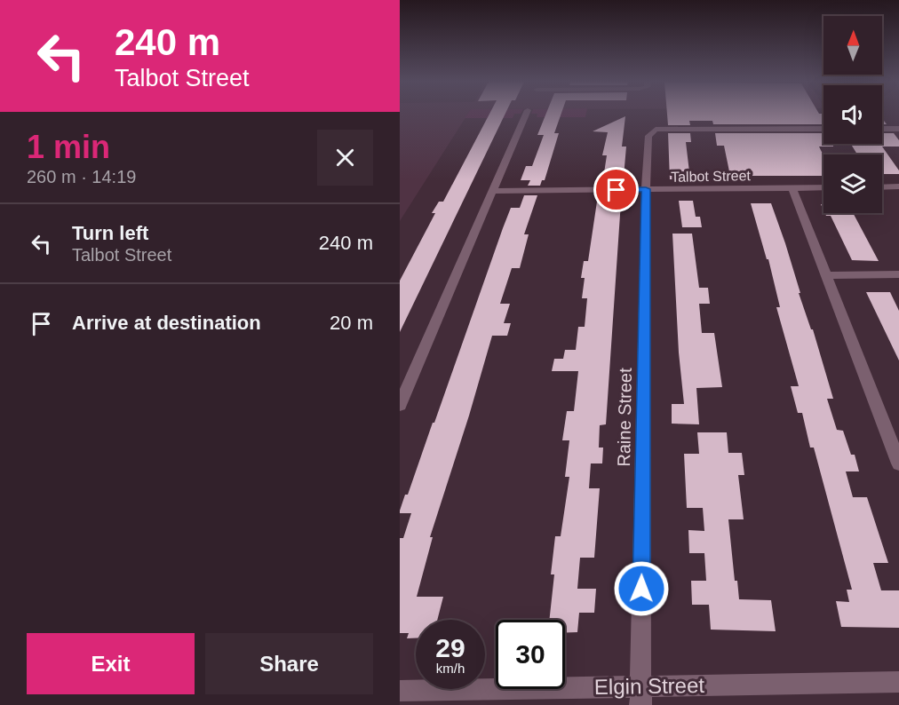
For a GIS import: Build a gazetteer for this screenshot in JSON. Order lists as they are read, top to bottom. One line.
{"streets":{"street":["Talbot Street","Raine Street","Elgin Street"]},"crossings":[["Talbot Street","Raine Street"],["Raine Street","Elgin Street"]],"north":"top","page":{"turn":["240 m","Talbot Street"],"heading":["1 min","260 m · 14:19"],"list":[{"name":"Turn left","note":"Talbot Street","value":"240 m"},{"name":"Arrive at destination","value":"20 m"}],"speed":"29 km/h","limit":"30","buttons":["Exit","Share"]}}
